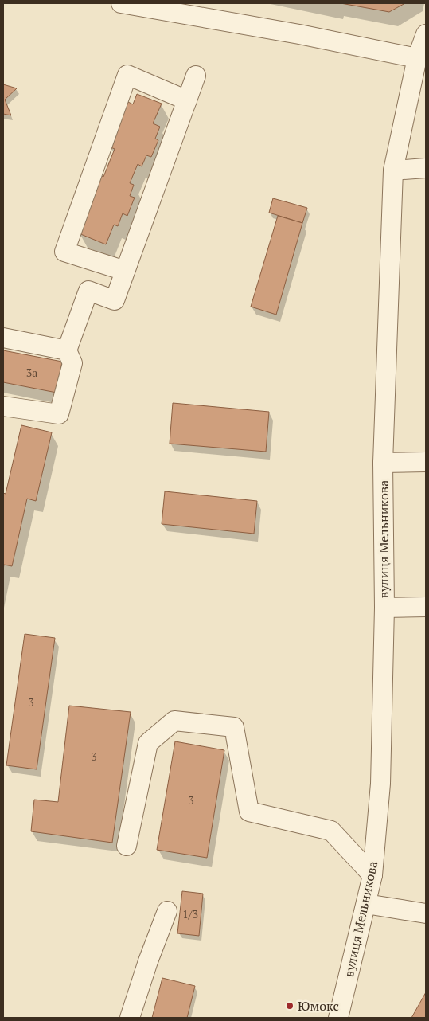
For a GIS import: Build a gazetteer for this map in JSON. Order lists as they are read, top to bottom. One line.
{"streets":{"street":["вулиця Мельникова"]},"places":["Юмокс"],"house_numbers":["3а","3","3","3","1/3"]}
